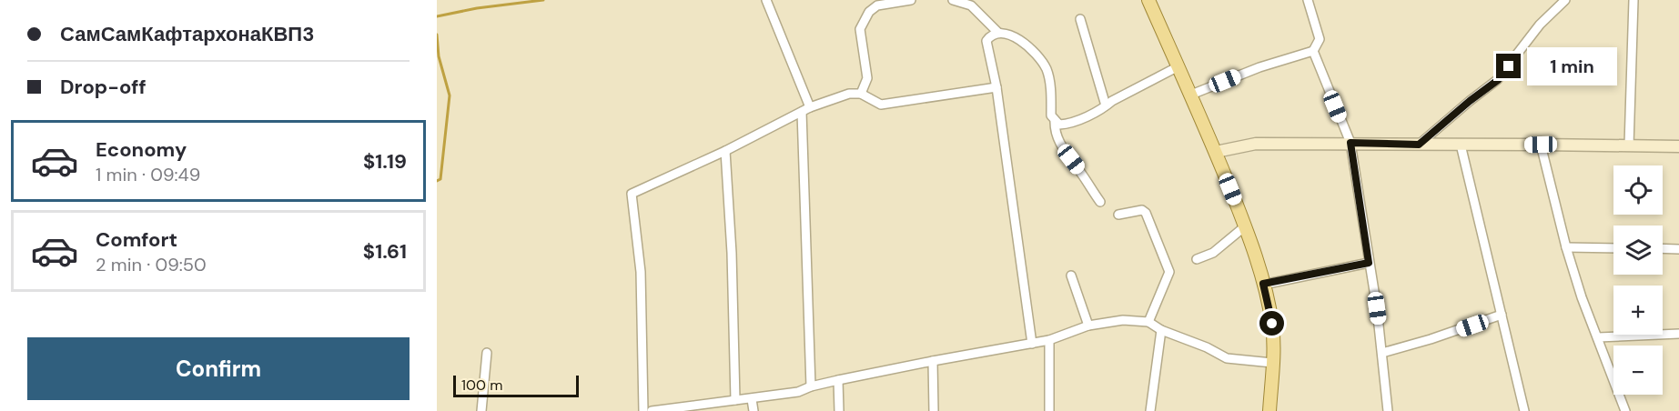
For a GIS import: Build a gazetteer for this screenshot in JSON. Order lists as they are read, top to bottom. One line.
{"scale_bar":"100 m","page":{"banner":["СамСамКафтархонаКВП3","Drop-off"],"bubble":"1 min","list":[{"name":"Economy","note":"1 min · 09:49","value":"$1.19"},{"name":"Comfort","note":"2 min · 09:50","value":"$1.61"}],"map_buttons":["+","−"],"buttons":"Confirm","scale":"100 m"}}
